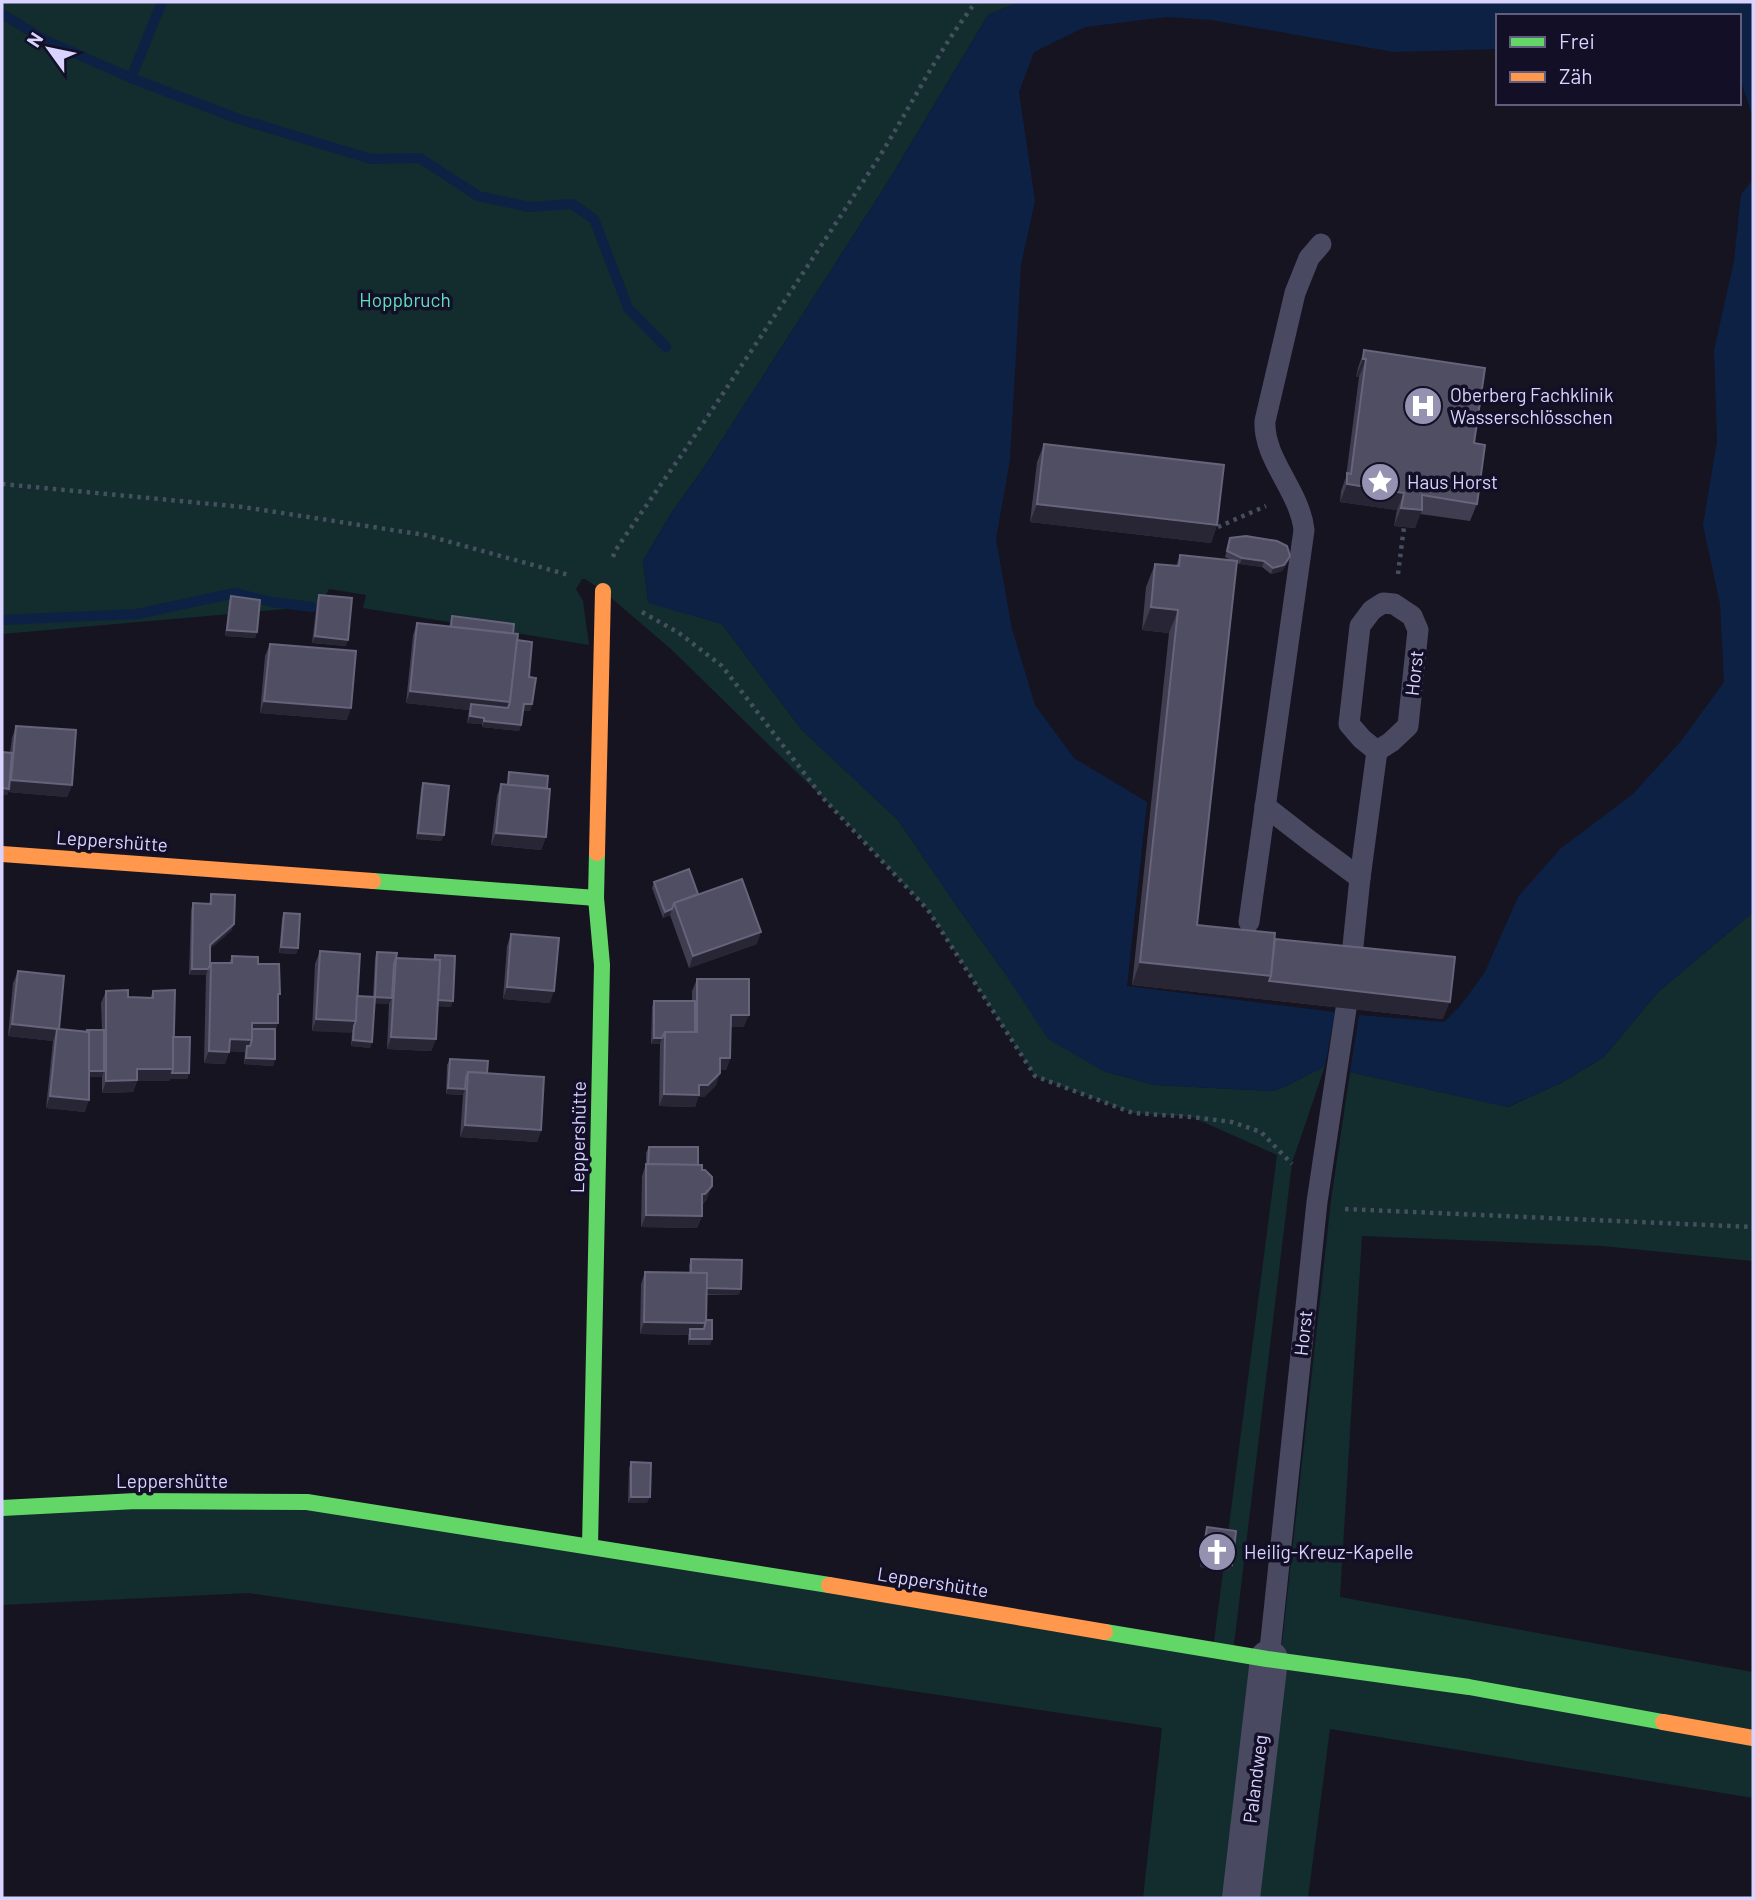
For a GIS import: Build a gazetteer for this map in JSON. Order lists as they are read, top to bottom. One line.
{"streets":{"street":["Leppershütte","Palandweg"],"lane":["Horst"]},"crossings":[["Horst","Leppershütte"],["Horst","Palandweg"],["Leppershütte","Palandweg"]],"parks":["Hoppbruch"],"places":{"hospital":["Oberberg Fachklinik Wasserschlösschen"],"place":["Haus Horst"],"church":["Heilig-Kreuz-Kapelle"]},"legend":["Frei","Zäh"],"north":"top left"}
